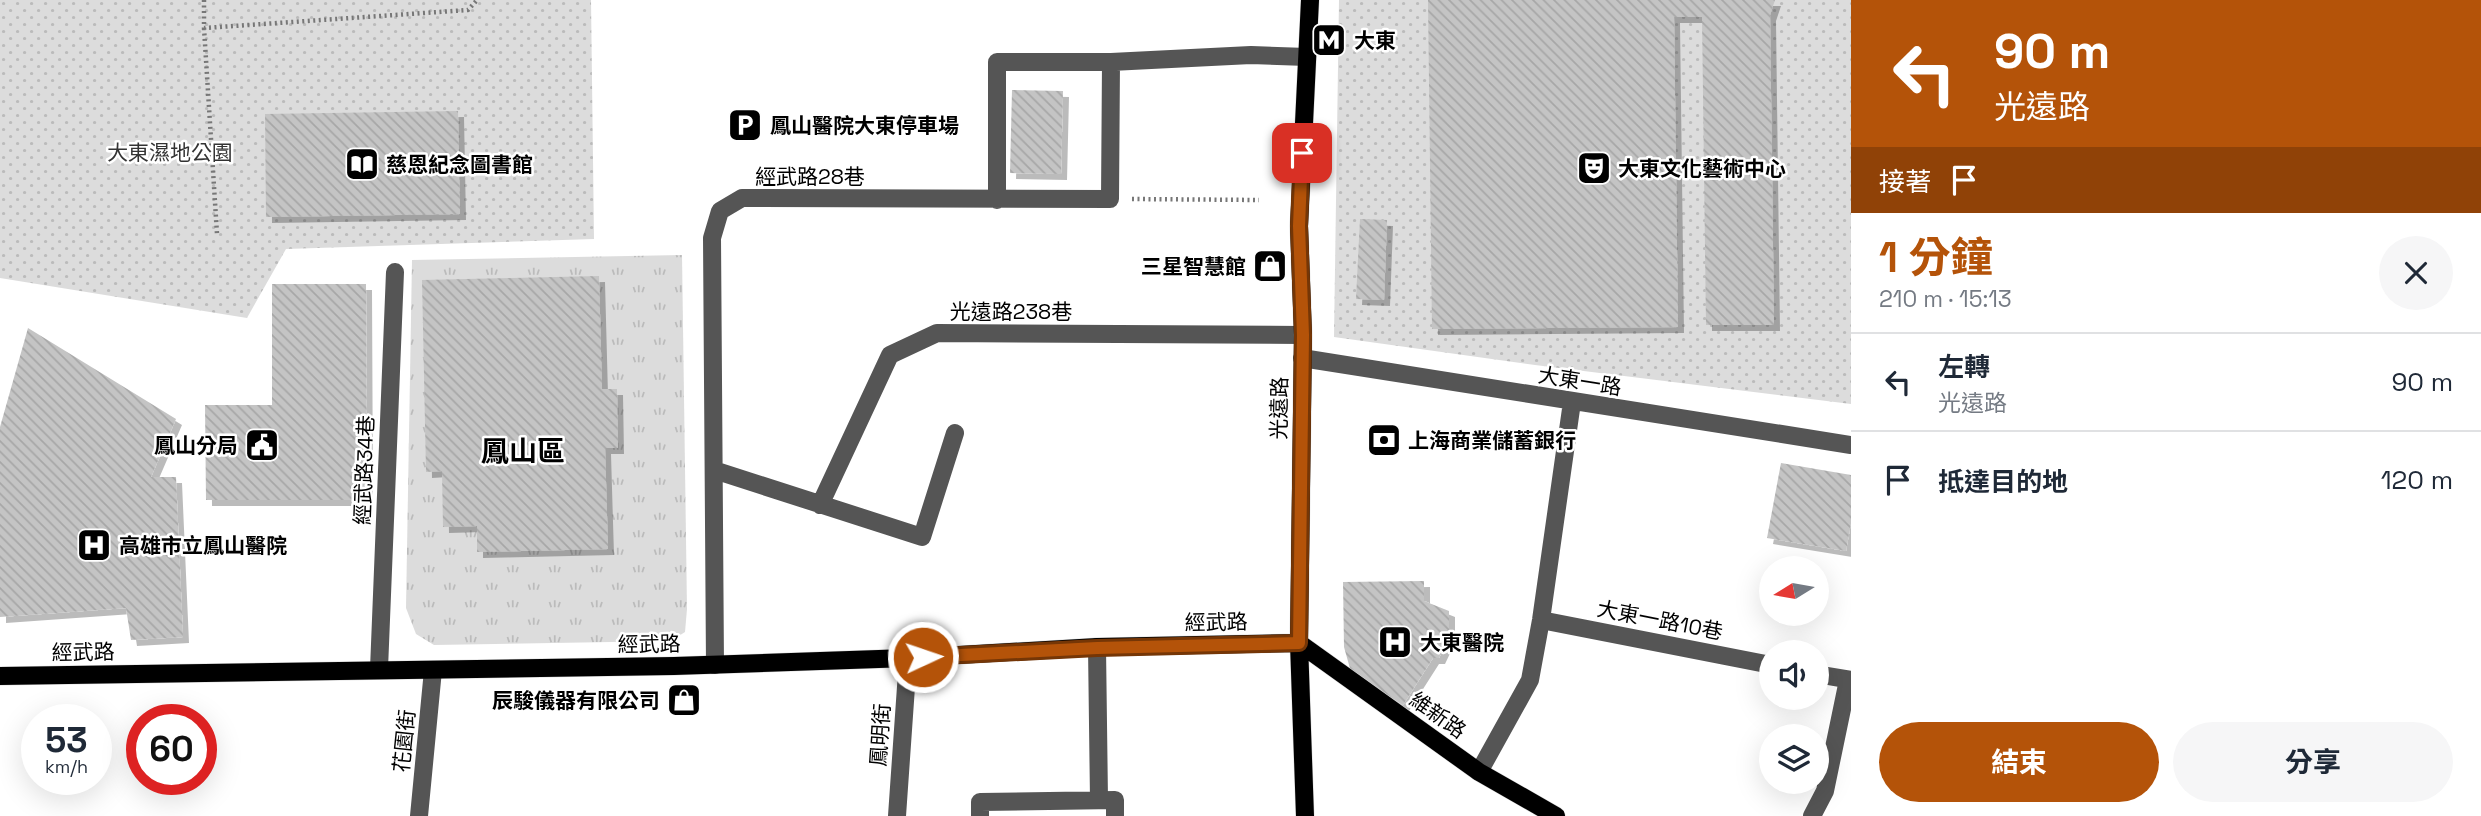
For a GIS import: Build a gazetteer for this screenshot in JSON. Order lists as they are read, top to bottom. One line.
{"streets":{"main road":["光遠路","經武路","維新路"],"street":["經武路28巷","光遠路238巷","大東一路","經武路34巷","大東一路10巷","鳳明街","花園街"]},"crossings":[["經武路28巷","經武路"],["光遠路238巷","光遠路"],["大東一路","光遠路"],["光遠路","經武路"],["光遠路","維新路"],["經武路34巷","經武路"],["經武路","維新路"],["經武路","鳳明街"],["經武路","花園街"]],"districts":["鳳山區"],"parks":["大東濕地公園"],"places":{"metro station":["大東"],"parking":["鳳山醫院大東停車場"],"library":["慈恩紀念圖書館"],"theatre":["大東文化藝術中心"],"shop":["三星智慧館","辰駿儀器有限公司"],"bank":["上海商業儲蓄銀行"],"public building":["鳳山分局"],"hospital":["高雄市立鳳山醫院","大東醫院"]},"north":"left","page":{"turn":["90 m","光遠路"],"then":"接著","heading":["1 分鐘","210 m · 15:13"],"list":[{"name":"左轉","note":"光遠路","value":"90 m"},{"name":"抵達目的地","value":"120 m"}],"speed":"53 km/h","limit":"60","buttons":["結束","分享"]}}
